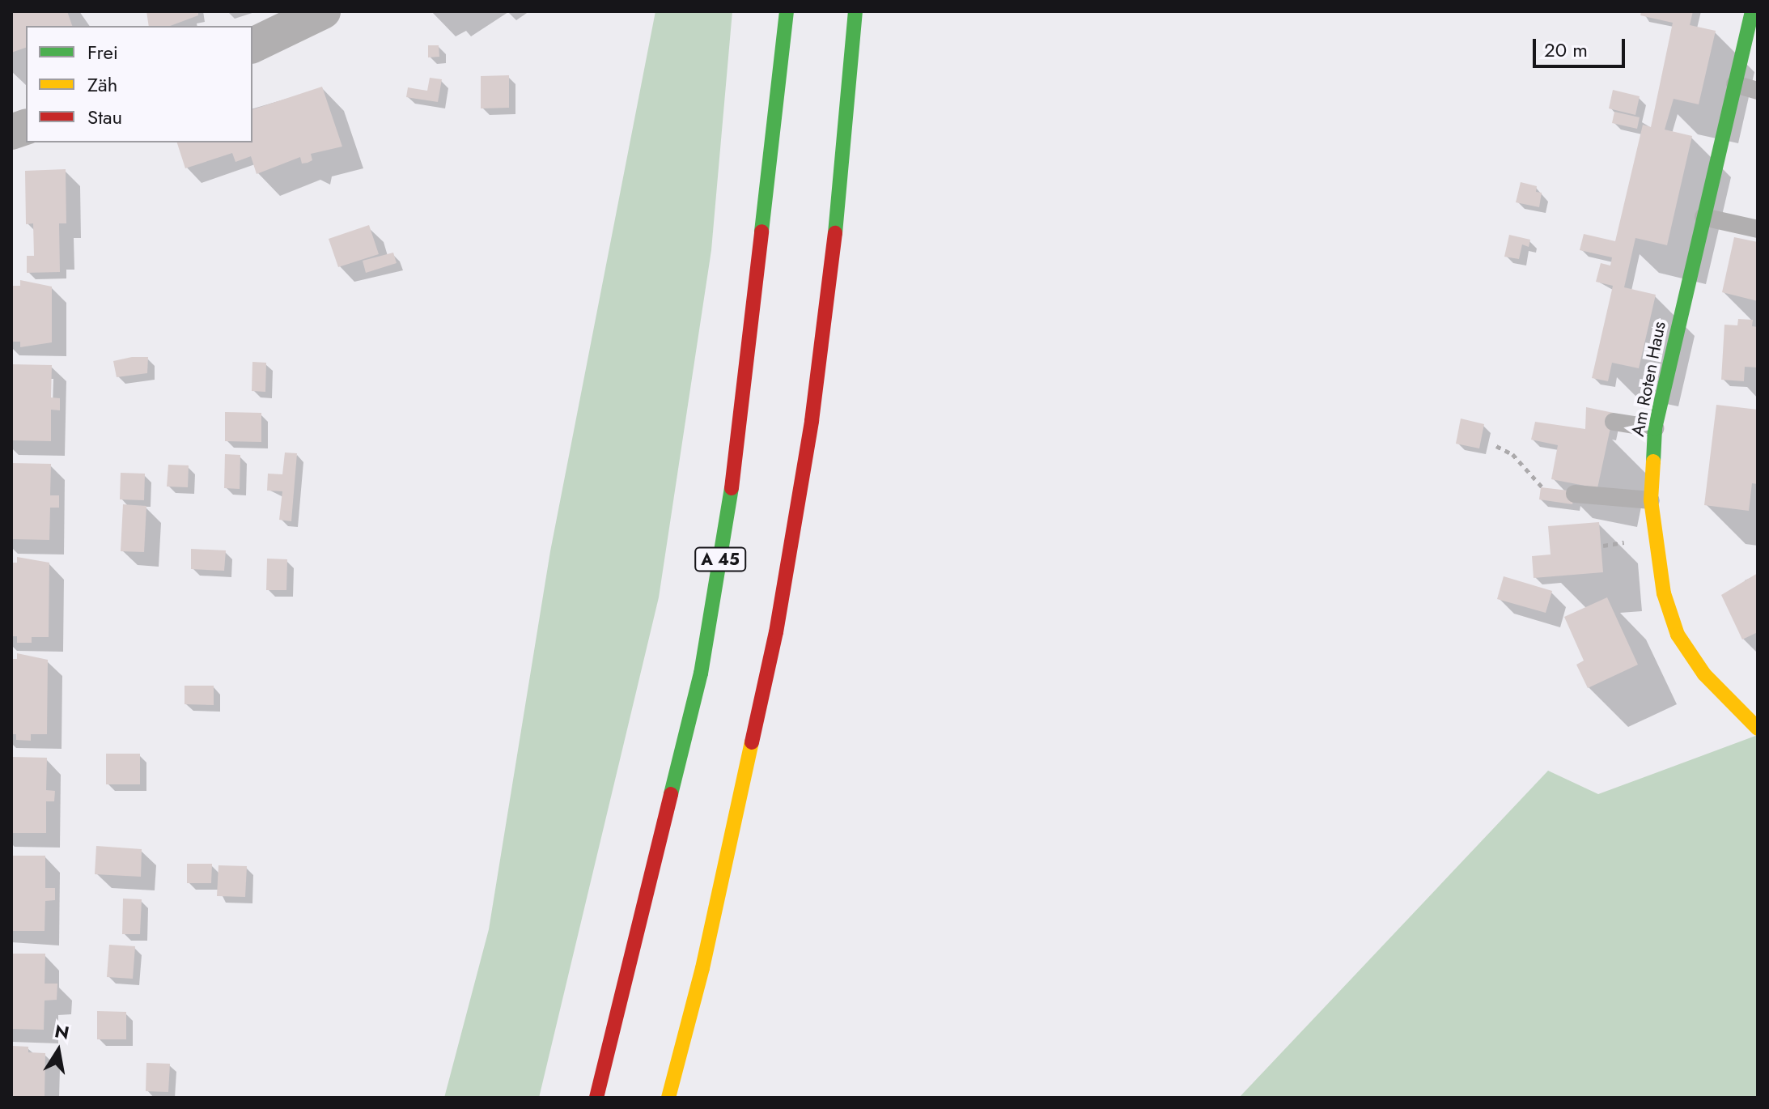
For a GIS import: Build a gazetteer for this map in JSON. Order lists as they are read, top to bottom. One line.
{"streets":{"main road":["Am Roten Haus","A 45"]},"legend":["Frei","Zäh","Stau"],"scale_bar":"20 m","north":"top"}
